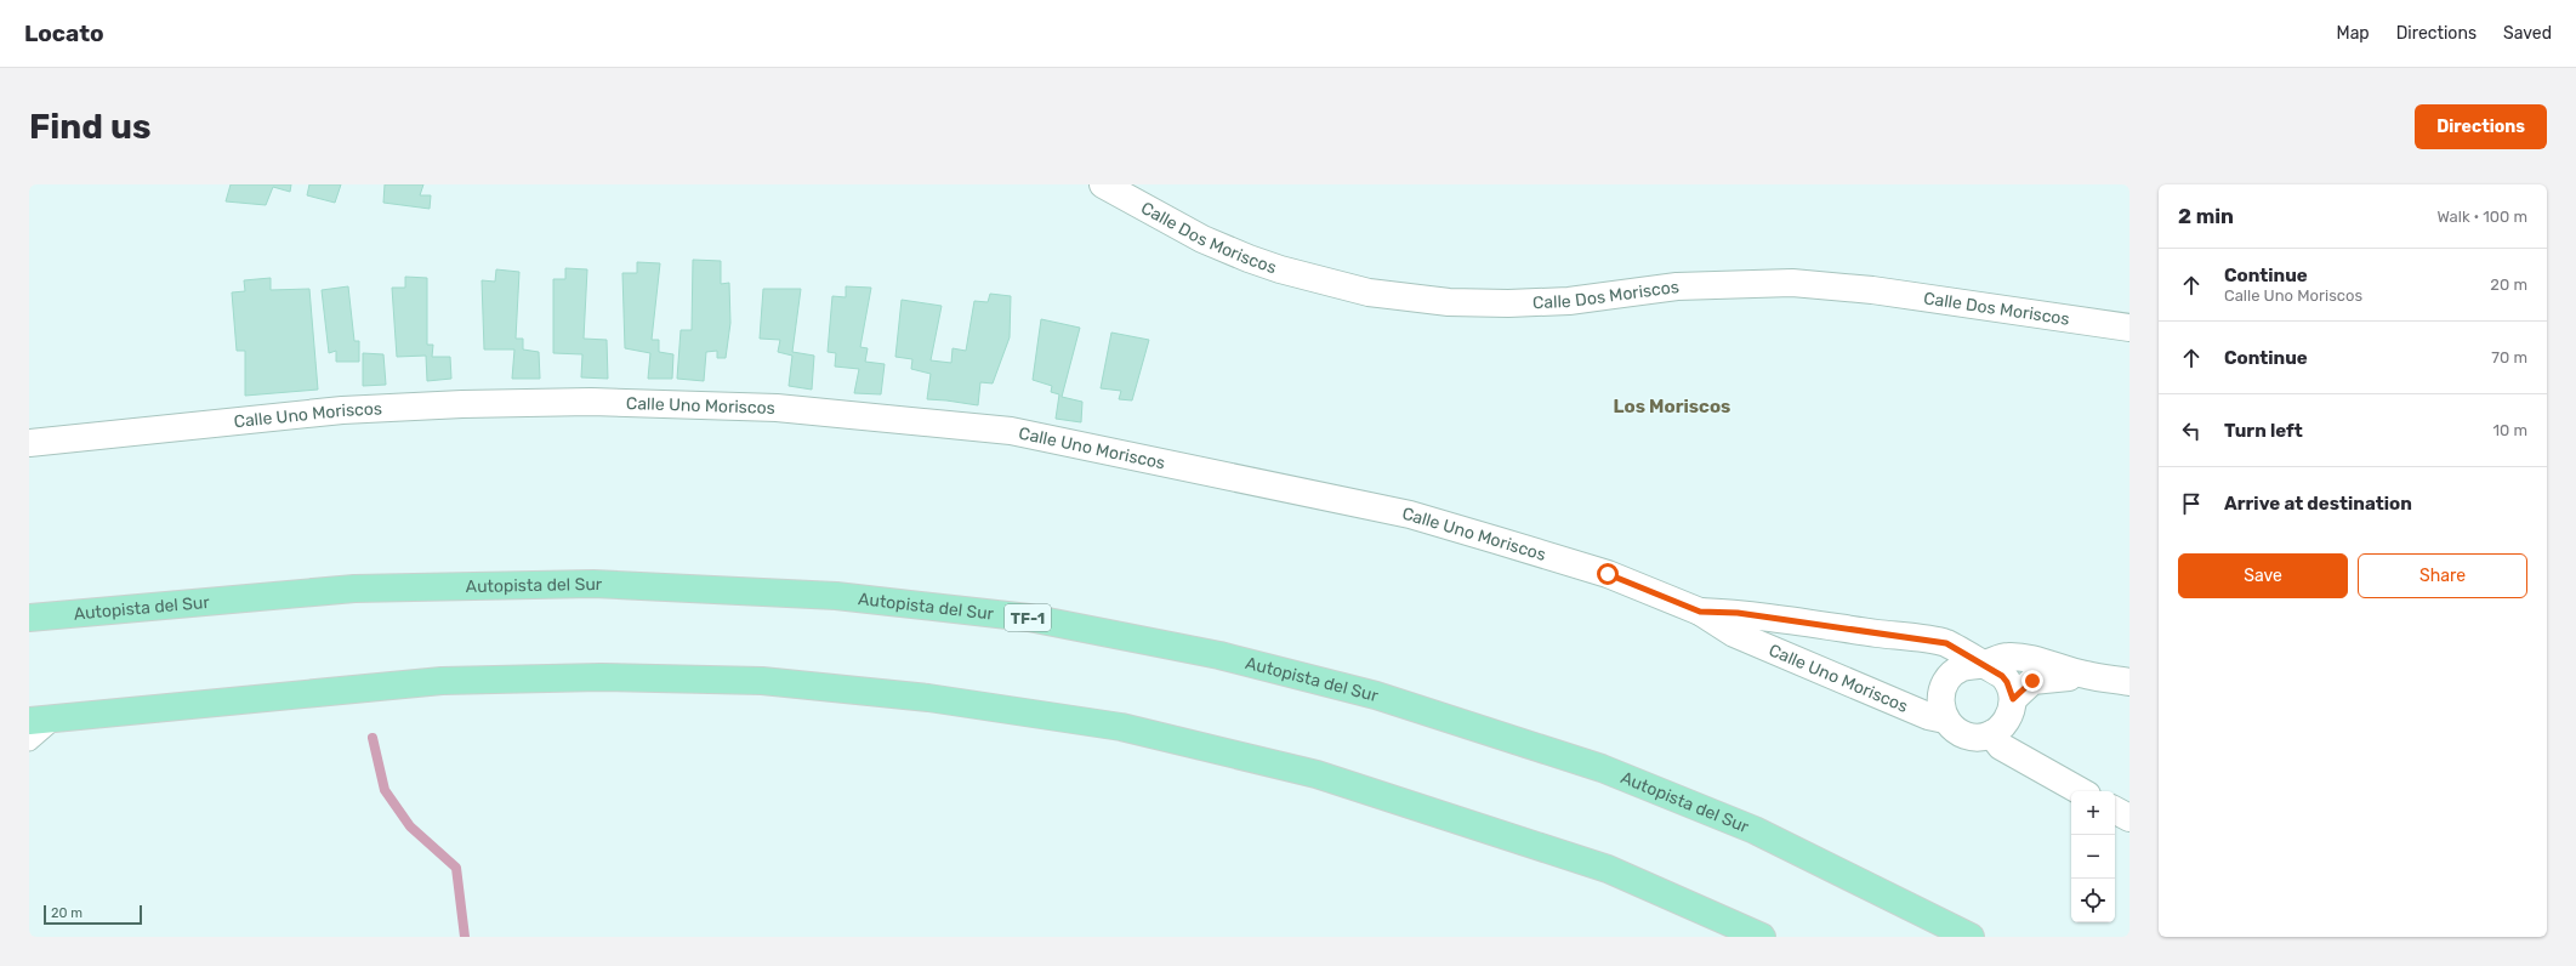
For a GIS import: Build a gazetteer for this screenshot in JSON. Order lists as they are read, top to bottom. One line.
{"streets":{"highway":["Autopista del Sur","TF-1"],"street":["Calle Dos Moriscos","Calle Uno Moriscos"]},"districts":["Los Moriscos"],"scale_bar":"20 m","page":{"header":"Locato","nav":["Map","Directions","Saved"],"buttons":["Directions",["Save","Share"]],"title":"Find us","heading":["2 min","Walk · 100 m"],"list":[["Continue","Calle Uno Moriscos","20 m"],["Continue","70 m"],["Turn left","10 m"],"Arrive at destination"],"map_buttons":["+","−"],"scale":"20 m"}}
